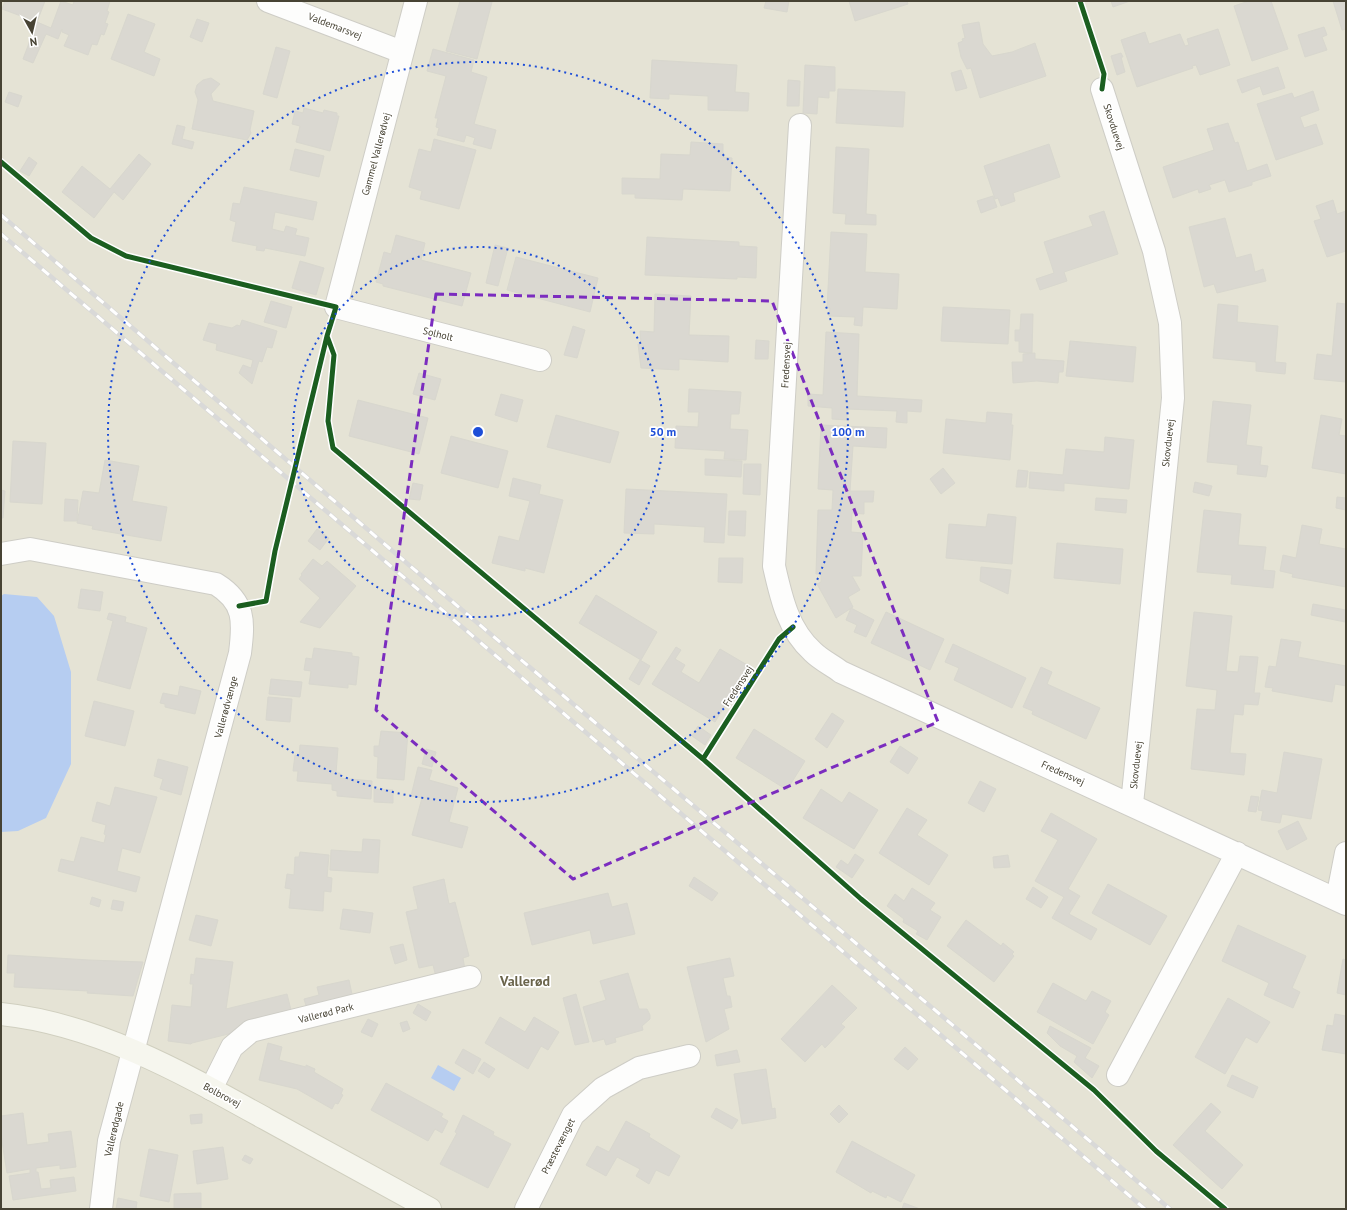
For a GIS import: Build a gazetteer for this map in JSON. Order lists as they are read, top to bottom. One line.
{"streets":{"street":["Valdemarsvej","Skovduevej","Gammel Vallerødvej","Solholt","Fredensvej","Vallerødvænge","Vallerød Park","Bolbrovej","Vallerødgade","Præstevænget"]},"crossings":[["Valdemarsvej","Gammel Vallerødvej"],["Skovduevej","Fredensvej"],["Gammel Vallerødvej","Solholt"],["Vallerødvænge","Bolbrovej"],["Vallerødvænge","Vallerødgade"],["Vallerød Park","Bolbrovej"],["Bolbrovej","Vallerødgade"]],"districts":["Vallerød"],"north":"bottom","rings":["50 m","100 m"]}
